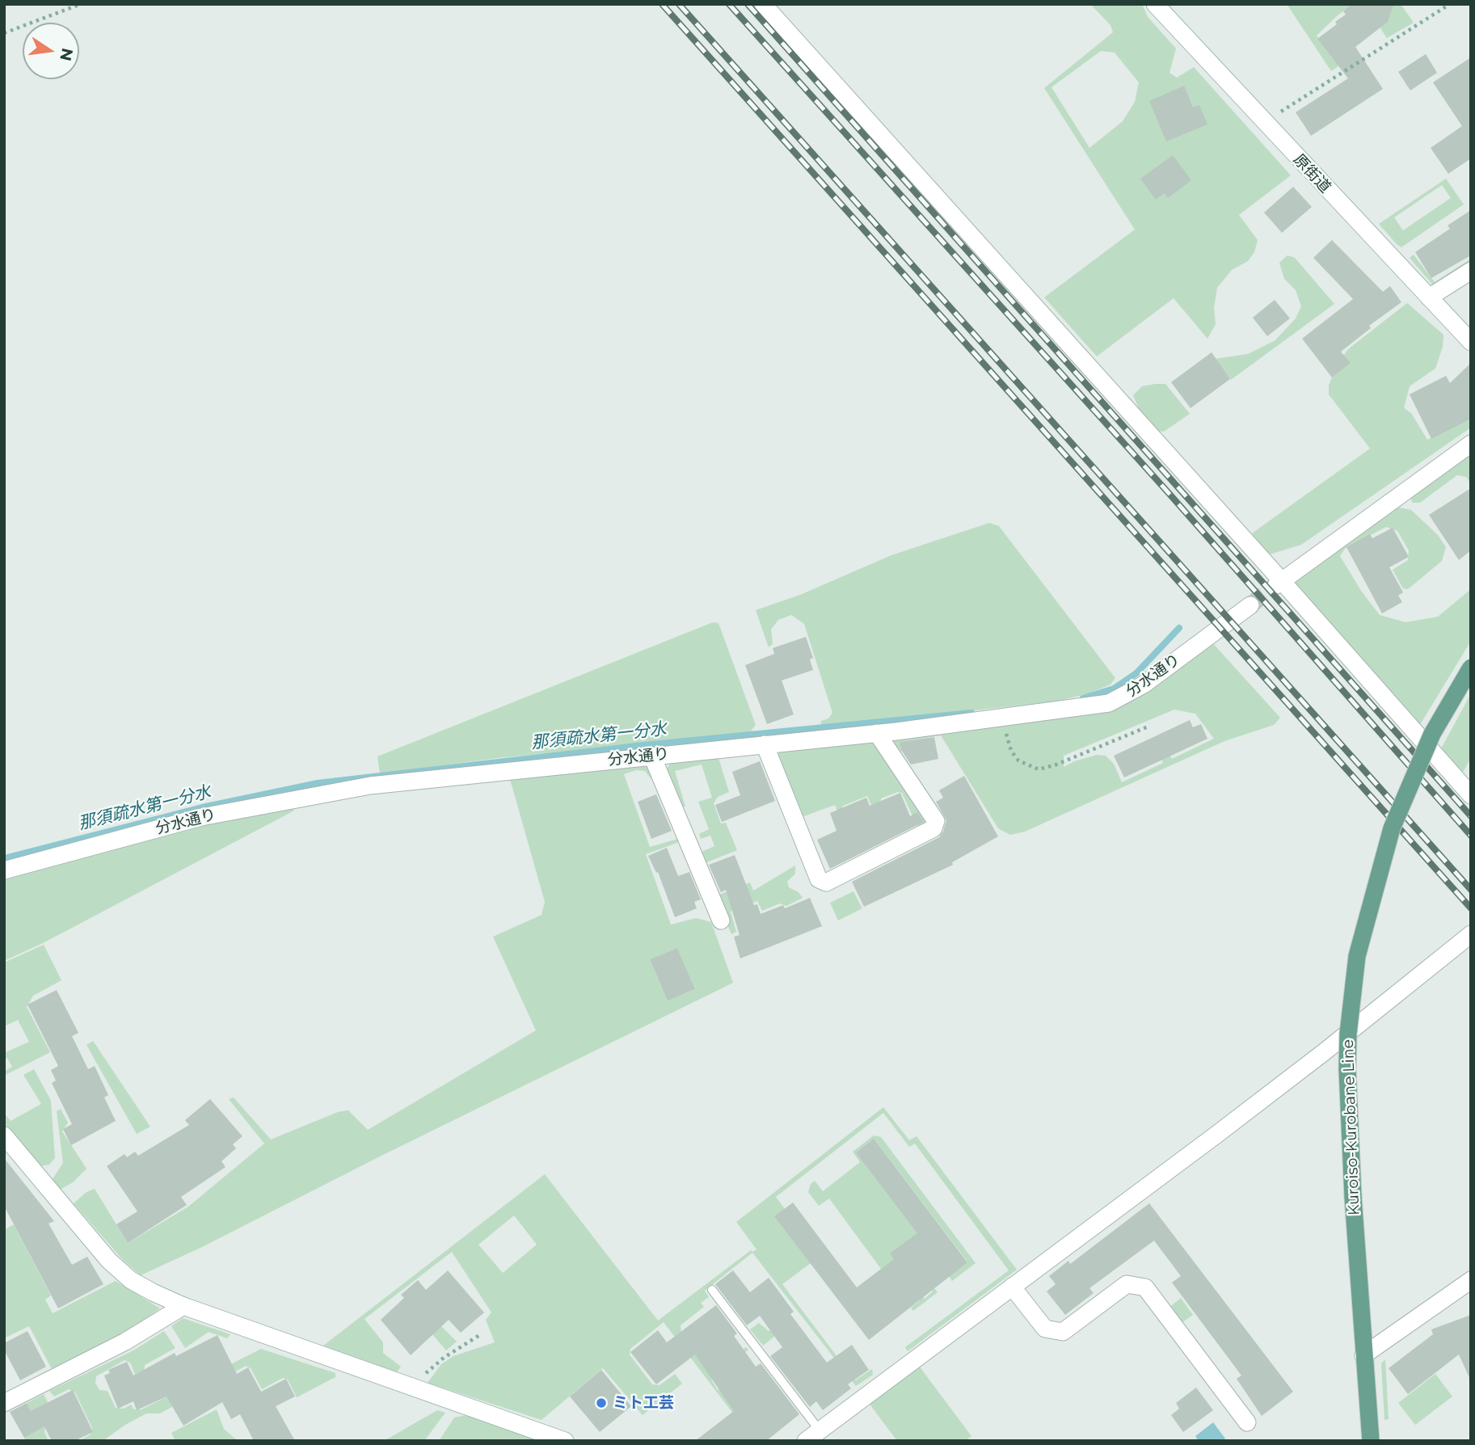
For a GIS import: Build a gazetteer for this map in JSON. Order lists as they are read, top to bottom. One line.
{"streets":{"main road":["Kuroiso-Kurobane Line"],"street":["原街道","分水通り"]},"water":["那須疏水第一分水"],"places":["ミト工芸"],"north":"right"}
